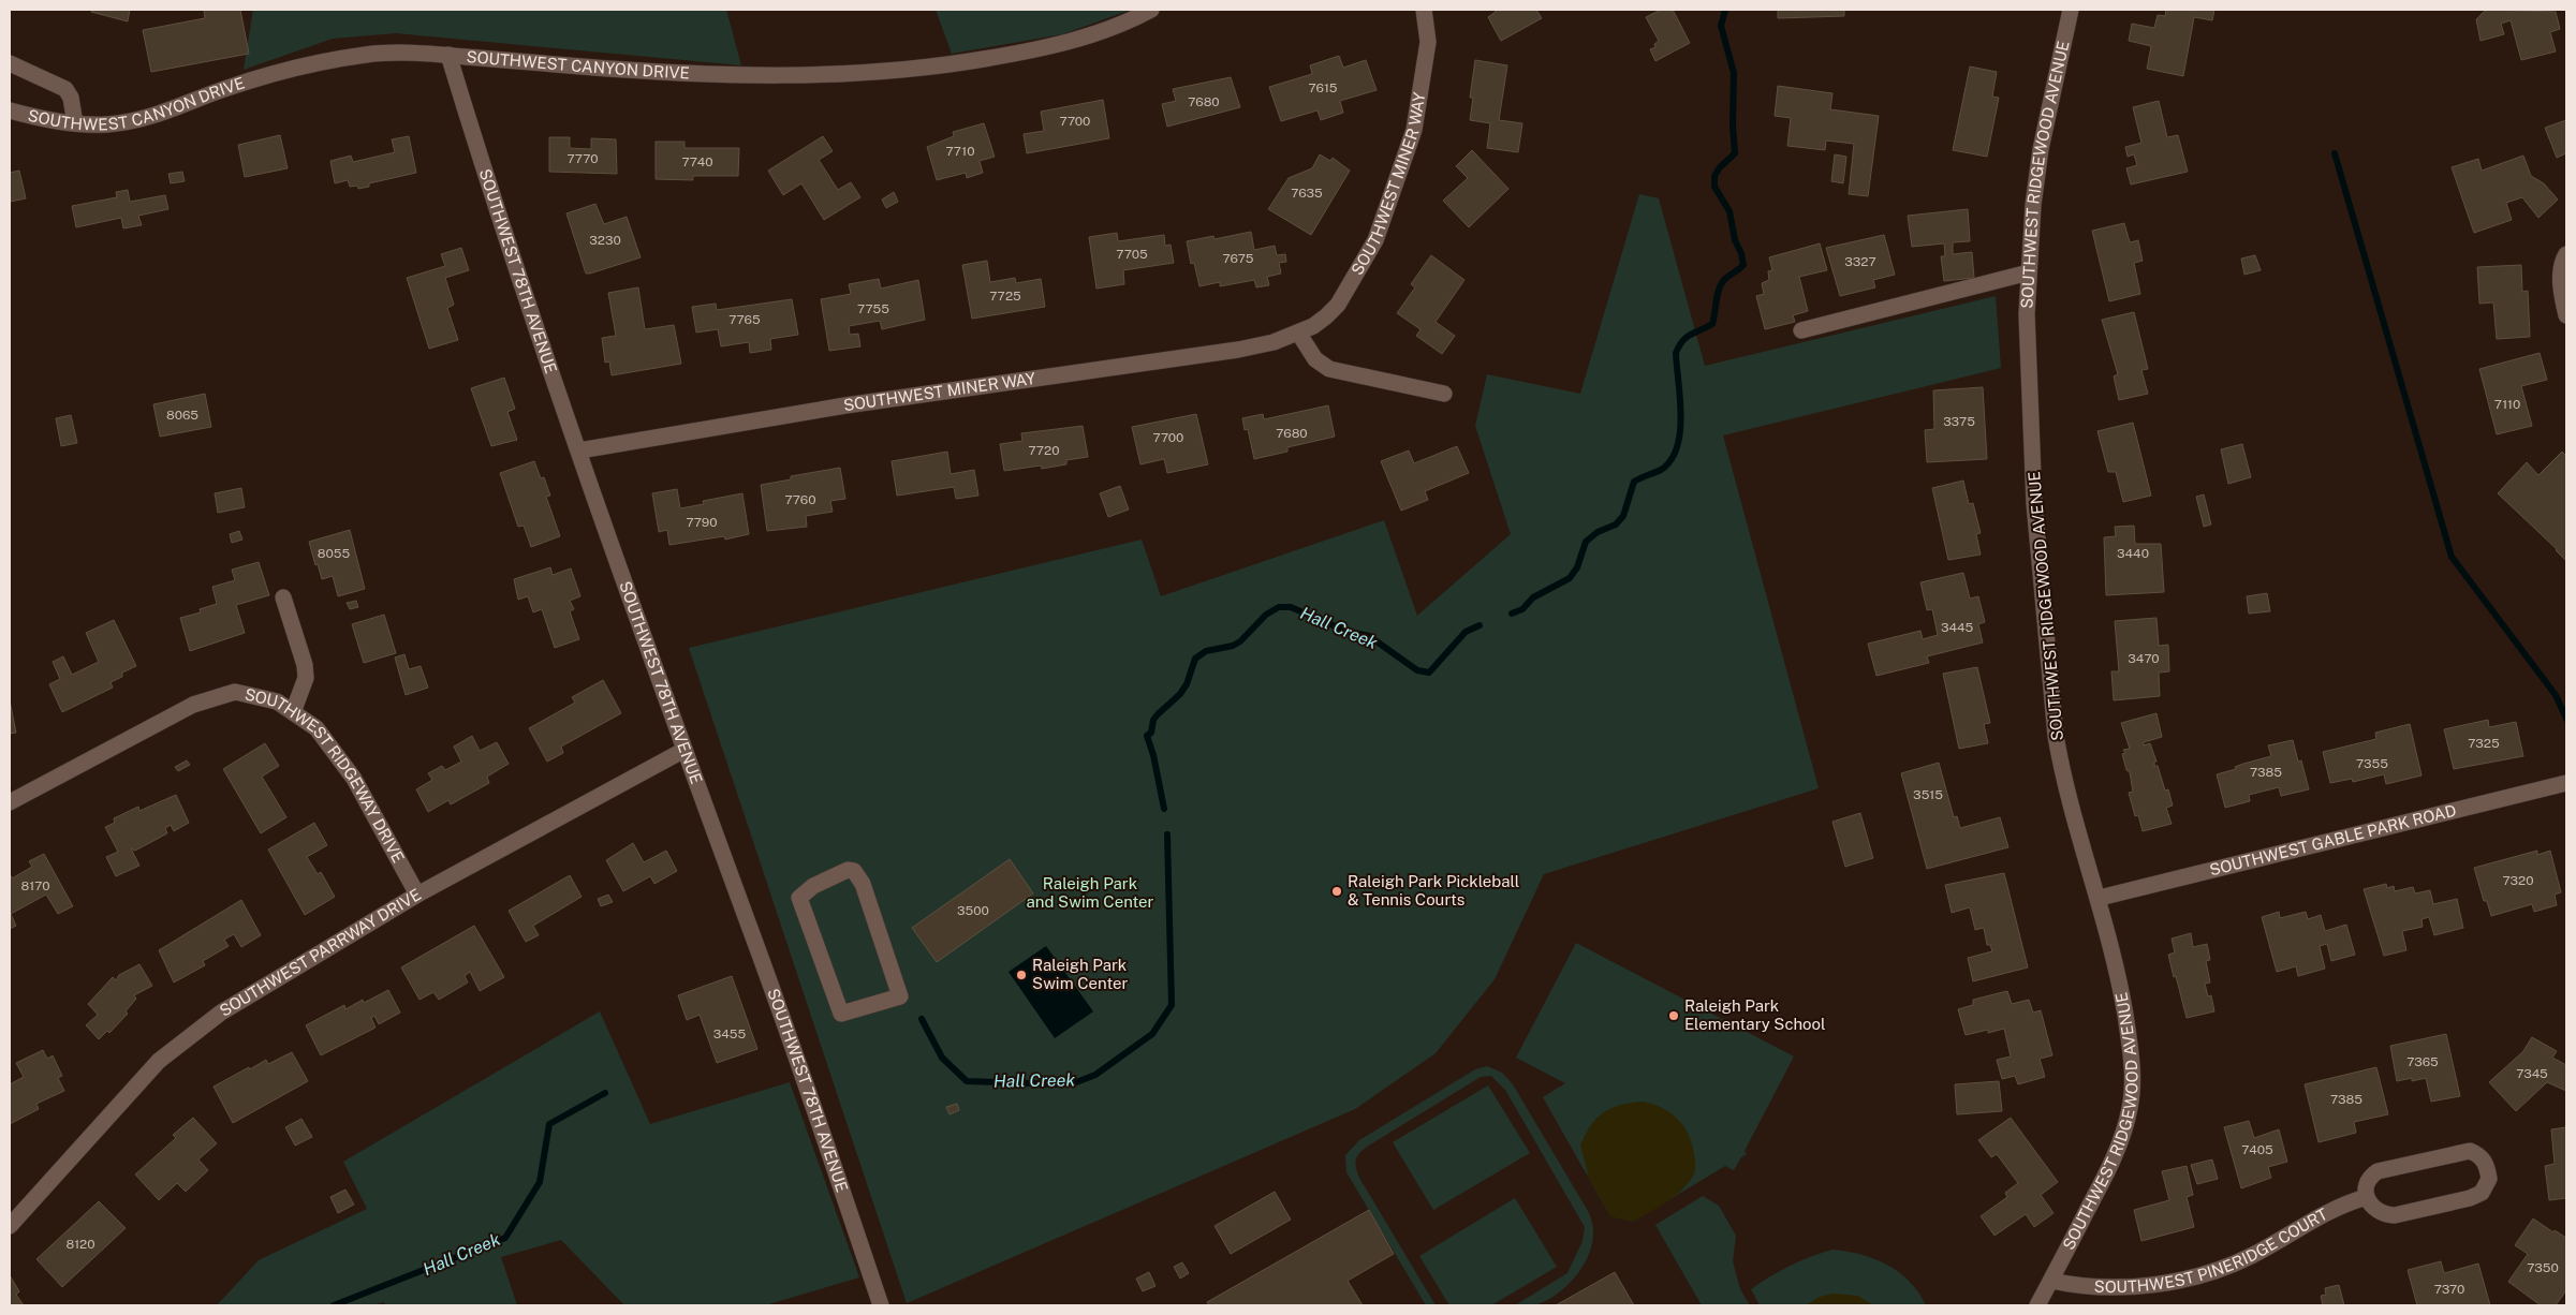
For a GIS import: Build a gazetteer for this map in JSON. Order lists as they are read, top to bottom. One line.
{"streets":{"street":["SOUTHWEST CANYON DRIVE","SOUTHWEST RIDGEWOOD AVENUE","SOUTHWEST MINER WAY","SOUTHWEST 78TH AVENUE","SOUTHWEST RIDGEWAY DRIVE","SOUTHWEST GABLE PARK ROAD","SOUTHWEST PARRWAY DRIVE","SOUTHWEST PINERIDGE COURT"]},"crossings":[["SOUTHWEST CANYON DRIVE","SOUTHWEST 78TH AVENUE"],["SOUTHWEST RIDGEWOOD AVENUE","SOUTHWEST GABLE PARK ROAD"],["SOUTHWEST RIDGEWOOD AVENUE","SOUTHWEST PINERIDGE COURT"],["SOUTHWEST MINER WAY","SOUTHWEST 78TH AVENUE"],["SOUTHWEST 78TH AVENUE","SOUTHWEST PARRWAY DRIVE"],["SOUTHWEST RIDGEWAY DRIVE","SOUTHWEST PARRWAY DRIVE"]],"water":["Hall Creek"],"parks":["Raleigh Park and Swim Center"],"places":["Raleigh Park Pickleball & Tennis Courts","Raleigh Park Swim Center","Raleigh Park Elementary School"],"house_numbers":["7615","7680","7700","7710","7770","7740","7635","3230","7705","7675","3327","7725","7755","7765","7110","8065","3375","7680","7700","7720","7760","7790","8055","3440","3445","3470","7325","7355","7385","3515","7320","8170","3500","3455","7365","7345","7385","7405","8120","7350","7370"]}
